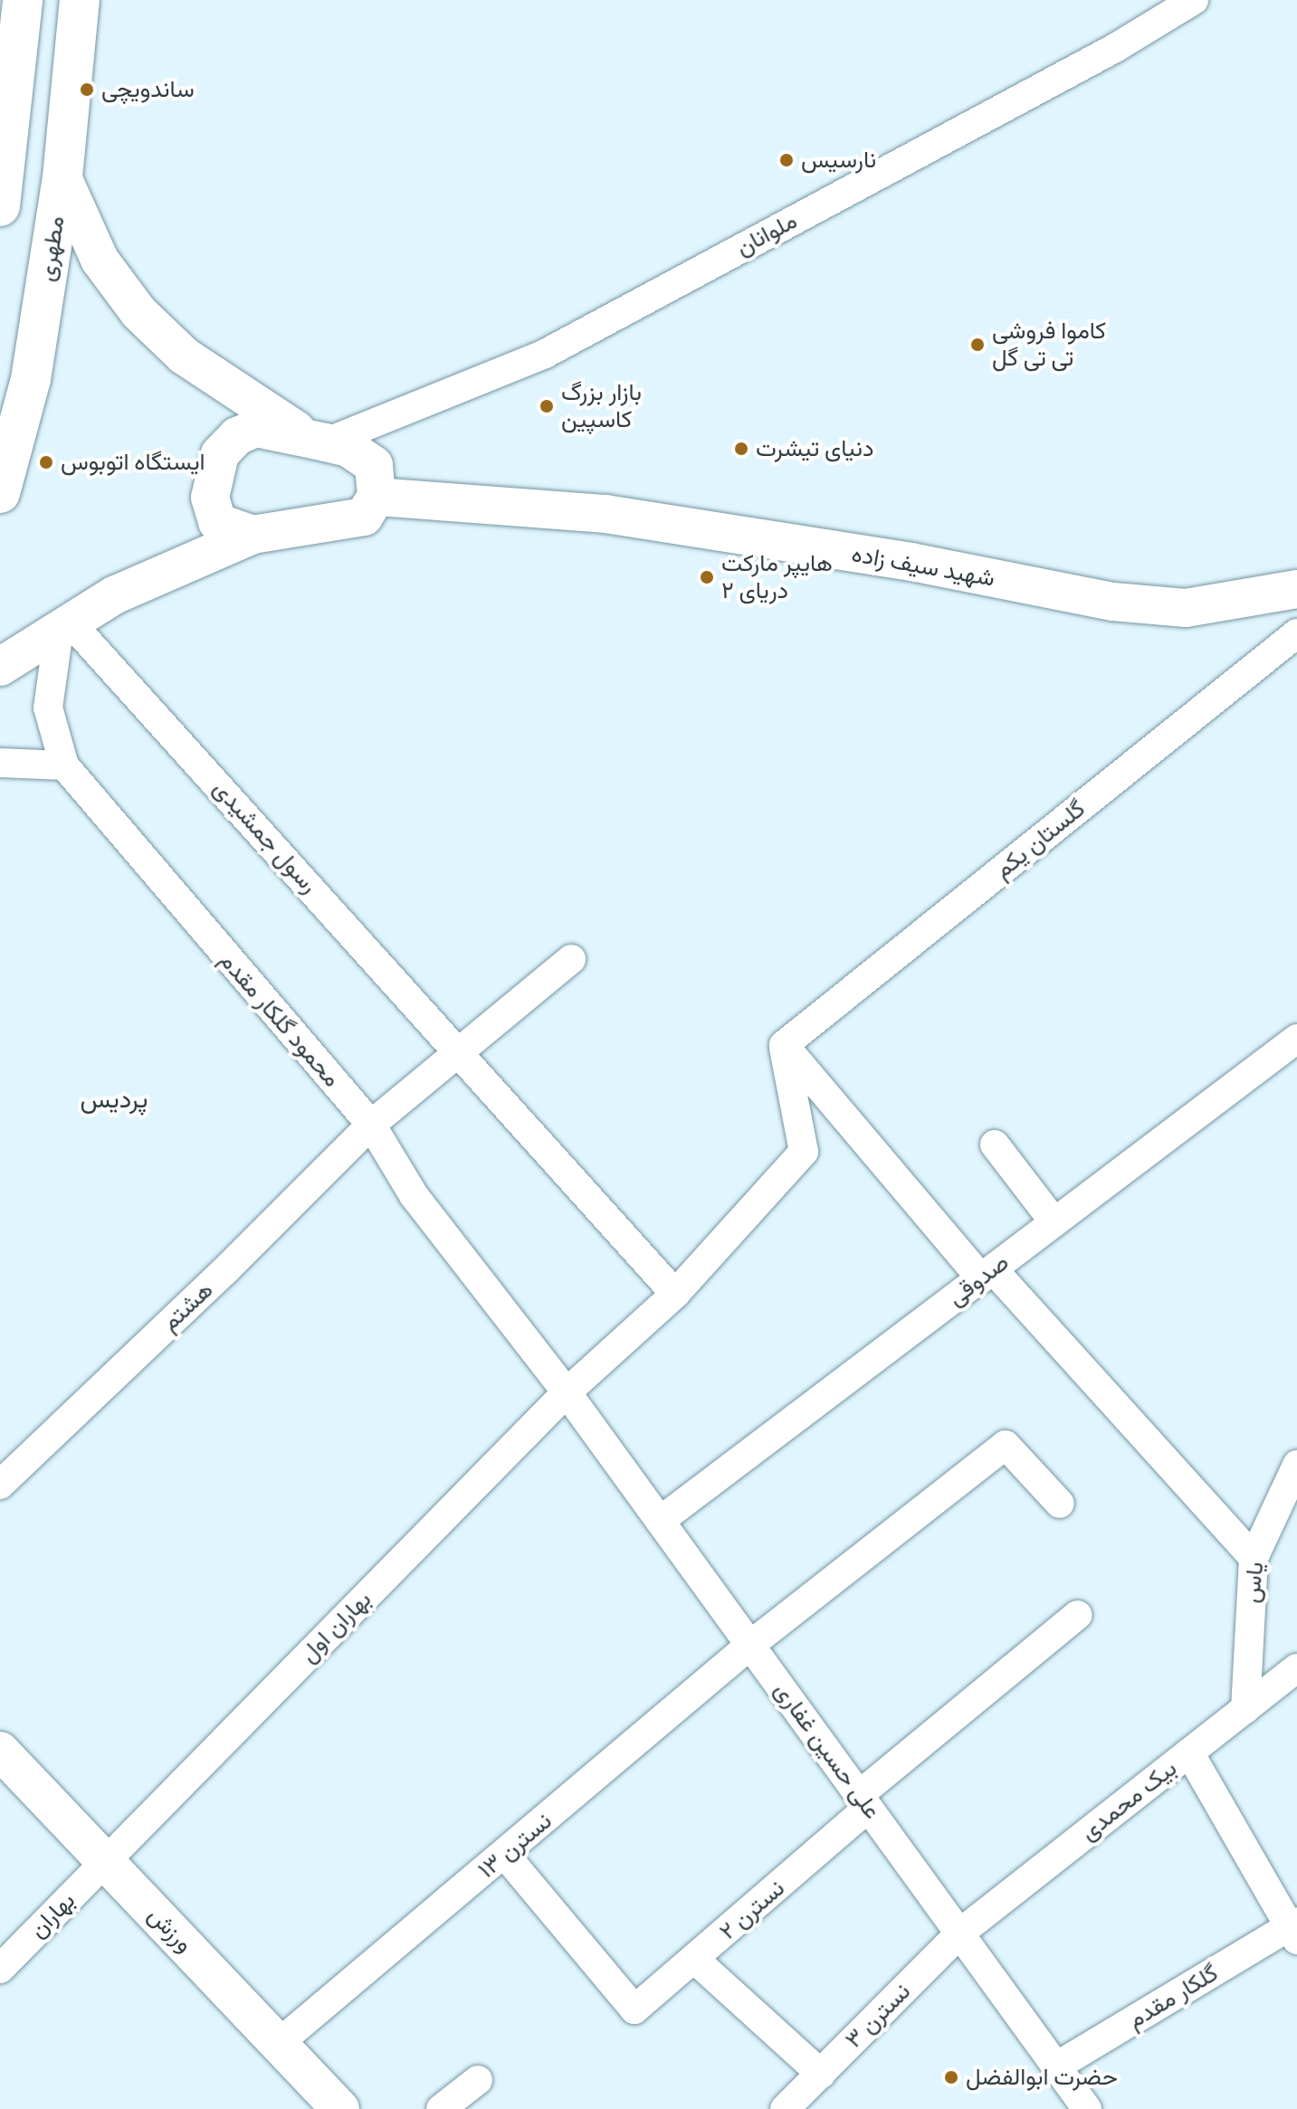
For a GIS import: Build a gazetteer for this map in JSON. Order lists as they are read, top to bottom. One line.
{"streets":{"main road":["مطهری"],"street":["ملوانان","شهید سیف زاده","رسول جمشیدی","گلستان یکم","محمود گلکار مقدم","صدوقی","هشتم","یاس","بهاران اول","علی حسین غفاری","بیک محمدی","نسترن ۱۳","نسترن ۲","بهاران","ورزش","گلکار مقدم","نسترن ۳"]},"crossings":[["رسول جمشیدی","محمود گلکار مقدم"],["رسول جمشیدی","هشتم"],["رسول جمشیدی","بهاران اول"],["گلستان یکم","بهاران اول"],["محمود گلکار مقدم","هشتم"],["محمود گلکار مقدم","بهاران اول"],["محمود گلکار مقدم","علی حسین غفاری"],["صدوقی","علی حسین غفاری"],["یاس","بیک محمدی"],["بهاران اول","علی حسین غفاری"],["بهاران اول","بهاران"],["بهاران اول","ورزش"],["علی حسین غفاری","بیک محمدی"],["علی حسین غفاری","نسترن ۱۳"],["علی حسین غفاری","نسترن ۲"],["علی حسین غفاری","گلکار مقدم"],["علی حسین غفاری","نسترن ۳"],["بیک محمدی","نسترن ۳"],["نسترن ۱۳","نسترن ۲"],["نسترن ۱۳","ورزش"],["بهاران","ورزش"]],"districts":["پردیس"],"places":["ساندویچی","نارسیس","کاموا فروشی تی تی گل","بازار بزرگ کاسپین","دنیای تیشرت","ایستگاه اتوبوس","هایپر مارکت دریای ۲","حضرت ابوالفضل"]}
